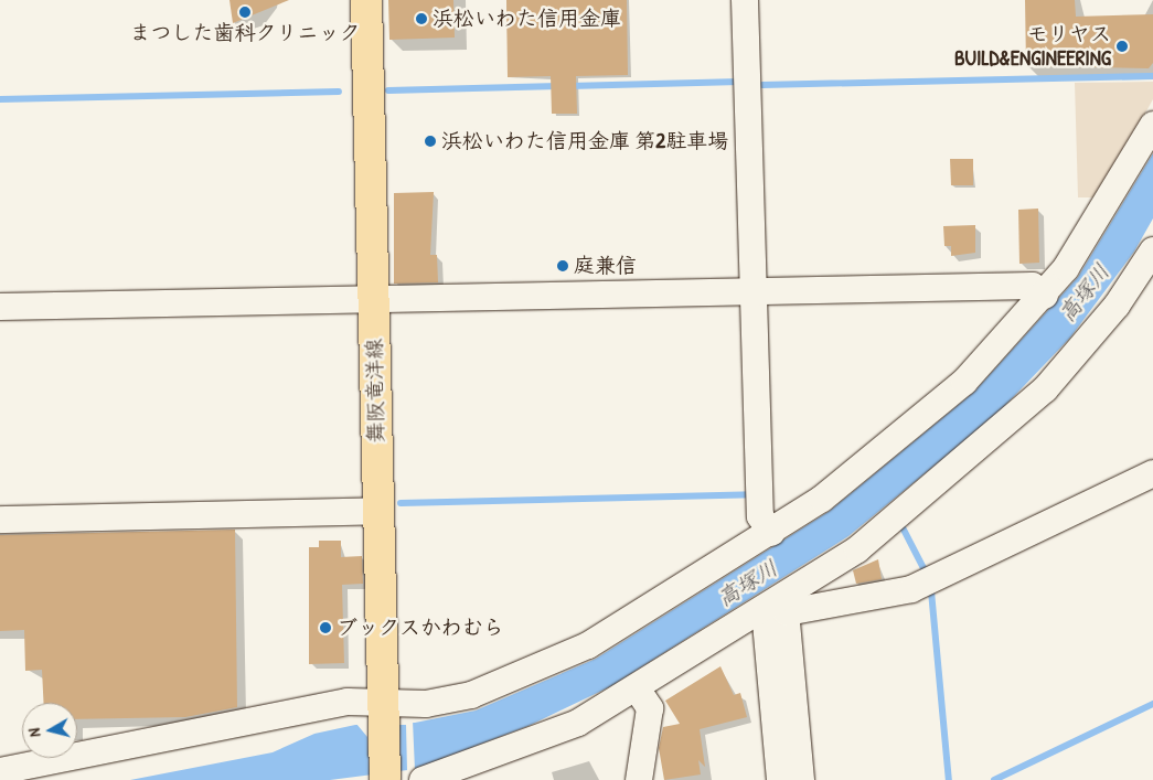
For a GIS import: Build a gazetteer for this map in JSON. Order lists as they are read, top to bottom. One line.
{"streets":{"main road":["舞阪竜洋線"]},"water":["高塚川"],"places":["まつした歯科クリニック","浜松いわた信用金庫","モリヤス BUILD&ENGINEERING","浜松いわた信用金庫 第2駐車場","庭兼信","ブックスかわむら"],"north":"left"}
